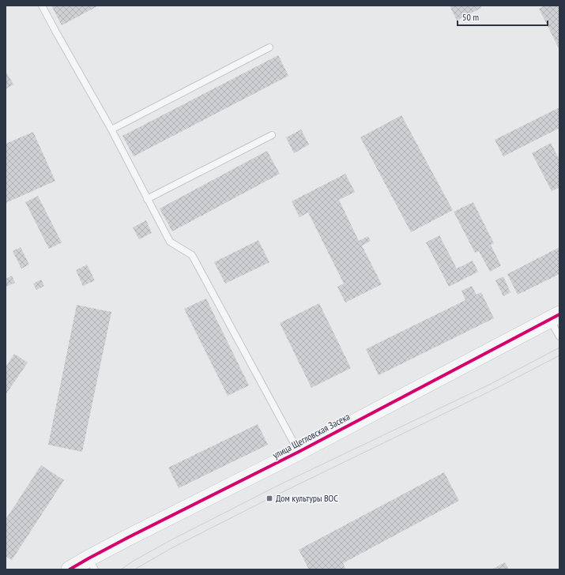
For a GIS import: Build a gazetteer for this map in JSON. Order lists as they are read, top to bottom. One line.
{"streets":{"street":["улица Щегловская Засека"]},"places":{"transit":["Дом культуры ВОС"]},"scale_bar":"50 m"}
